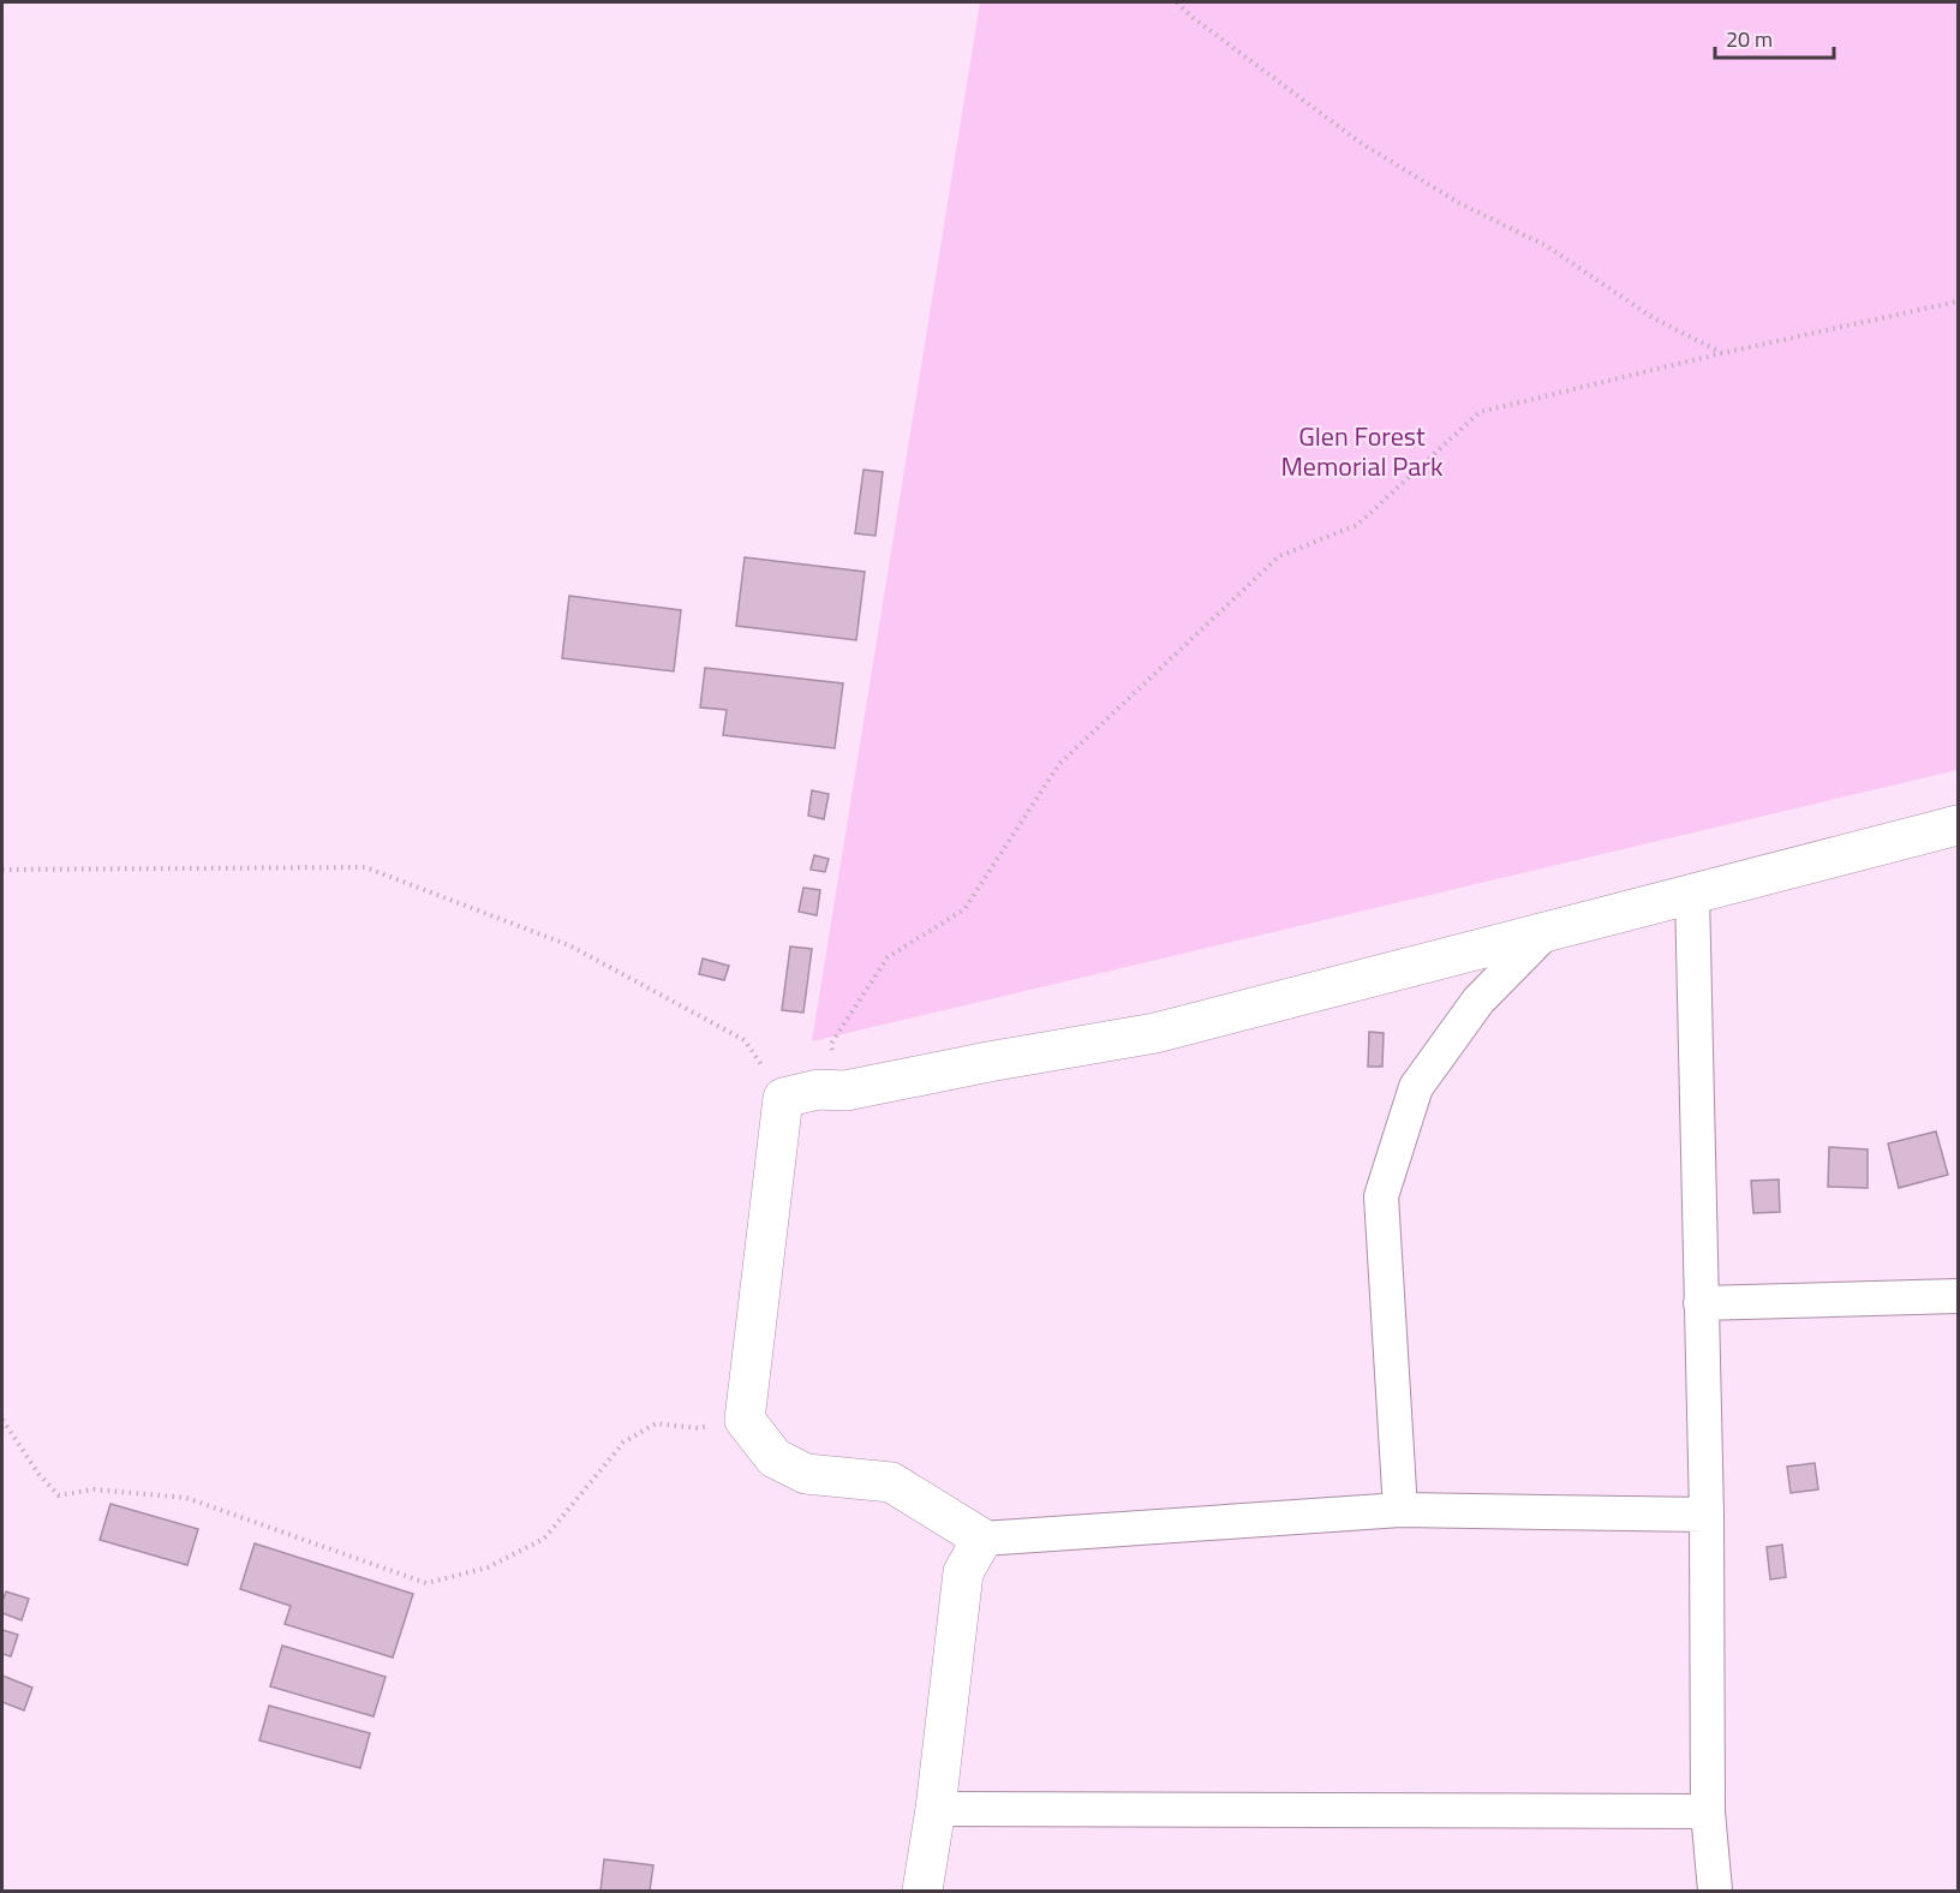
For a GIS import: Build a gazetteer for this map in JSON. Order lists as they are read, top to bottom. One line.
{"parks":["Glen Forest Memorial Park"],"scale_bar":"20 m"}
